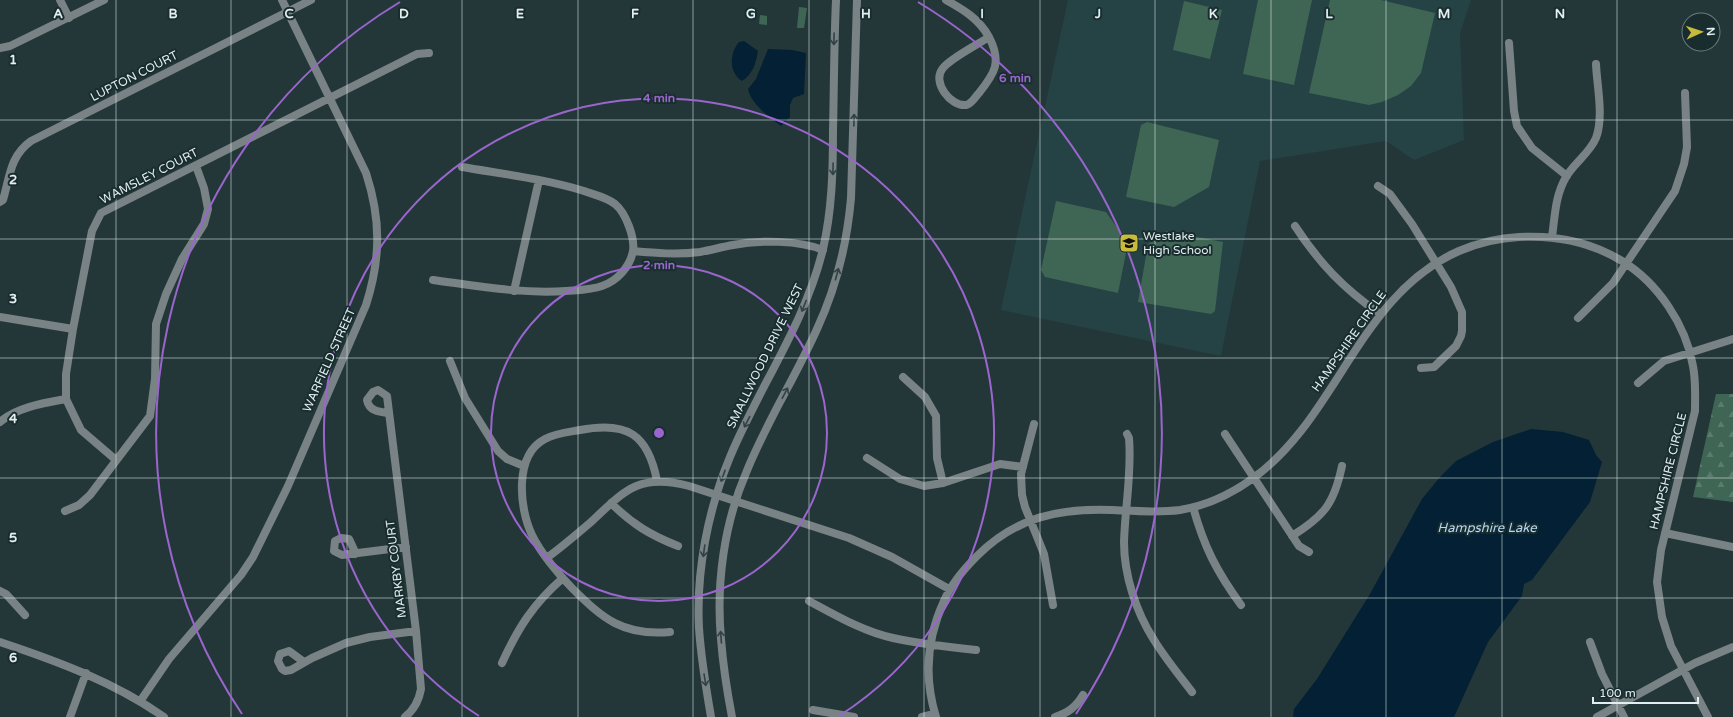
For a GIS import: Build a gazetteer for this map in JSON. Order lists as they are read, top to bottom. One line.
{"streets":{"street":["LUPTON COURT","WAMSLEY COURT","HAMPSHIRE CIRCLE","SMALLWOOD DRIVE WEST","WARFIELD STREET","MARKBY COURT"]},"crossings":[["LUPTON COURT","WARFIELD STREET"],["WAMSLEY COURT","WARFIELD STREET"]],"water":["Hampshire Lake"],"places":{"school or university":["Westlake High School"]},"scale_bar":"100 m","north":"right","grid":{"columns":["A","B","C","D","E","F","G","H","I","J","K","L","M","N"],"rows":["1","2","3","4","5","6"]},"rings":["6 min","4 min","2 min"]}
